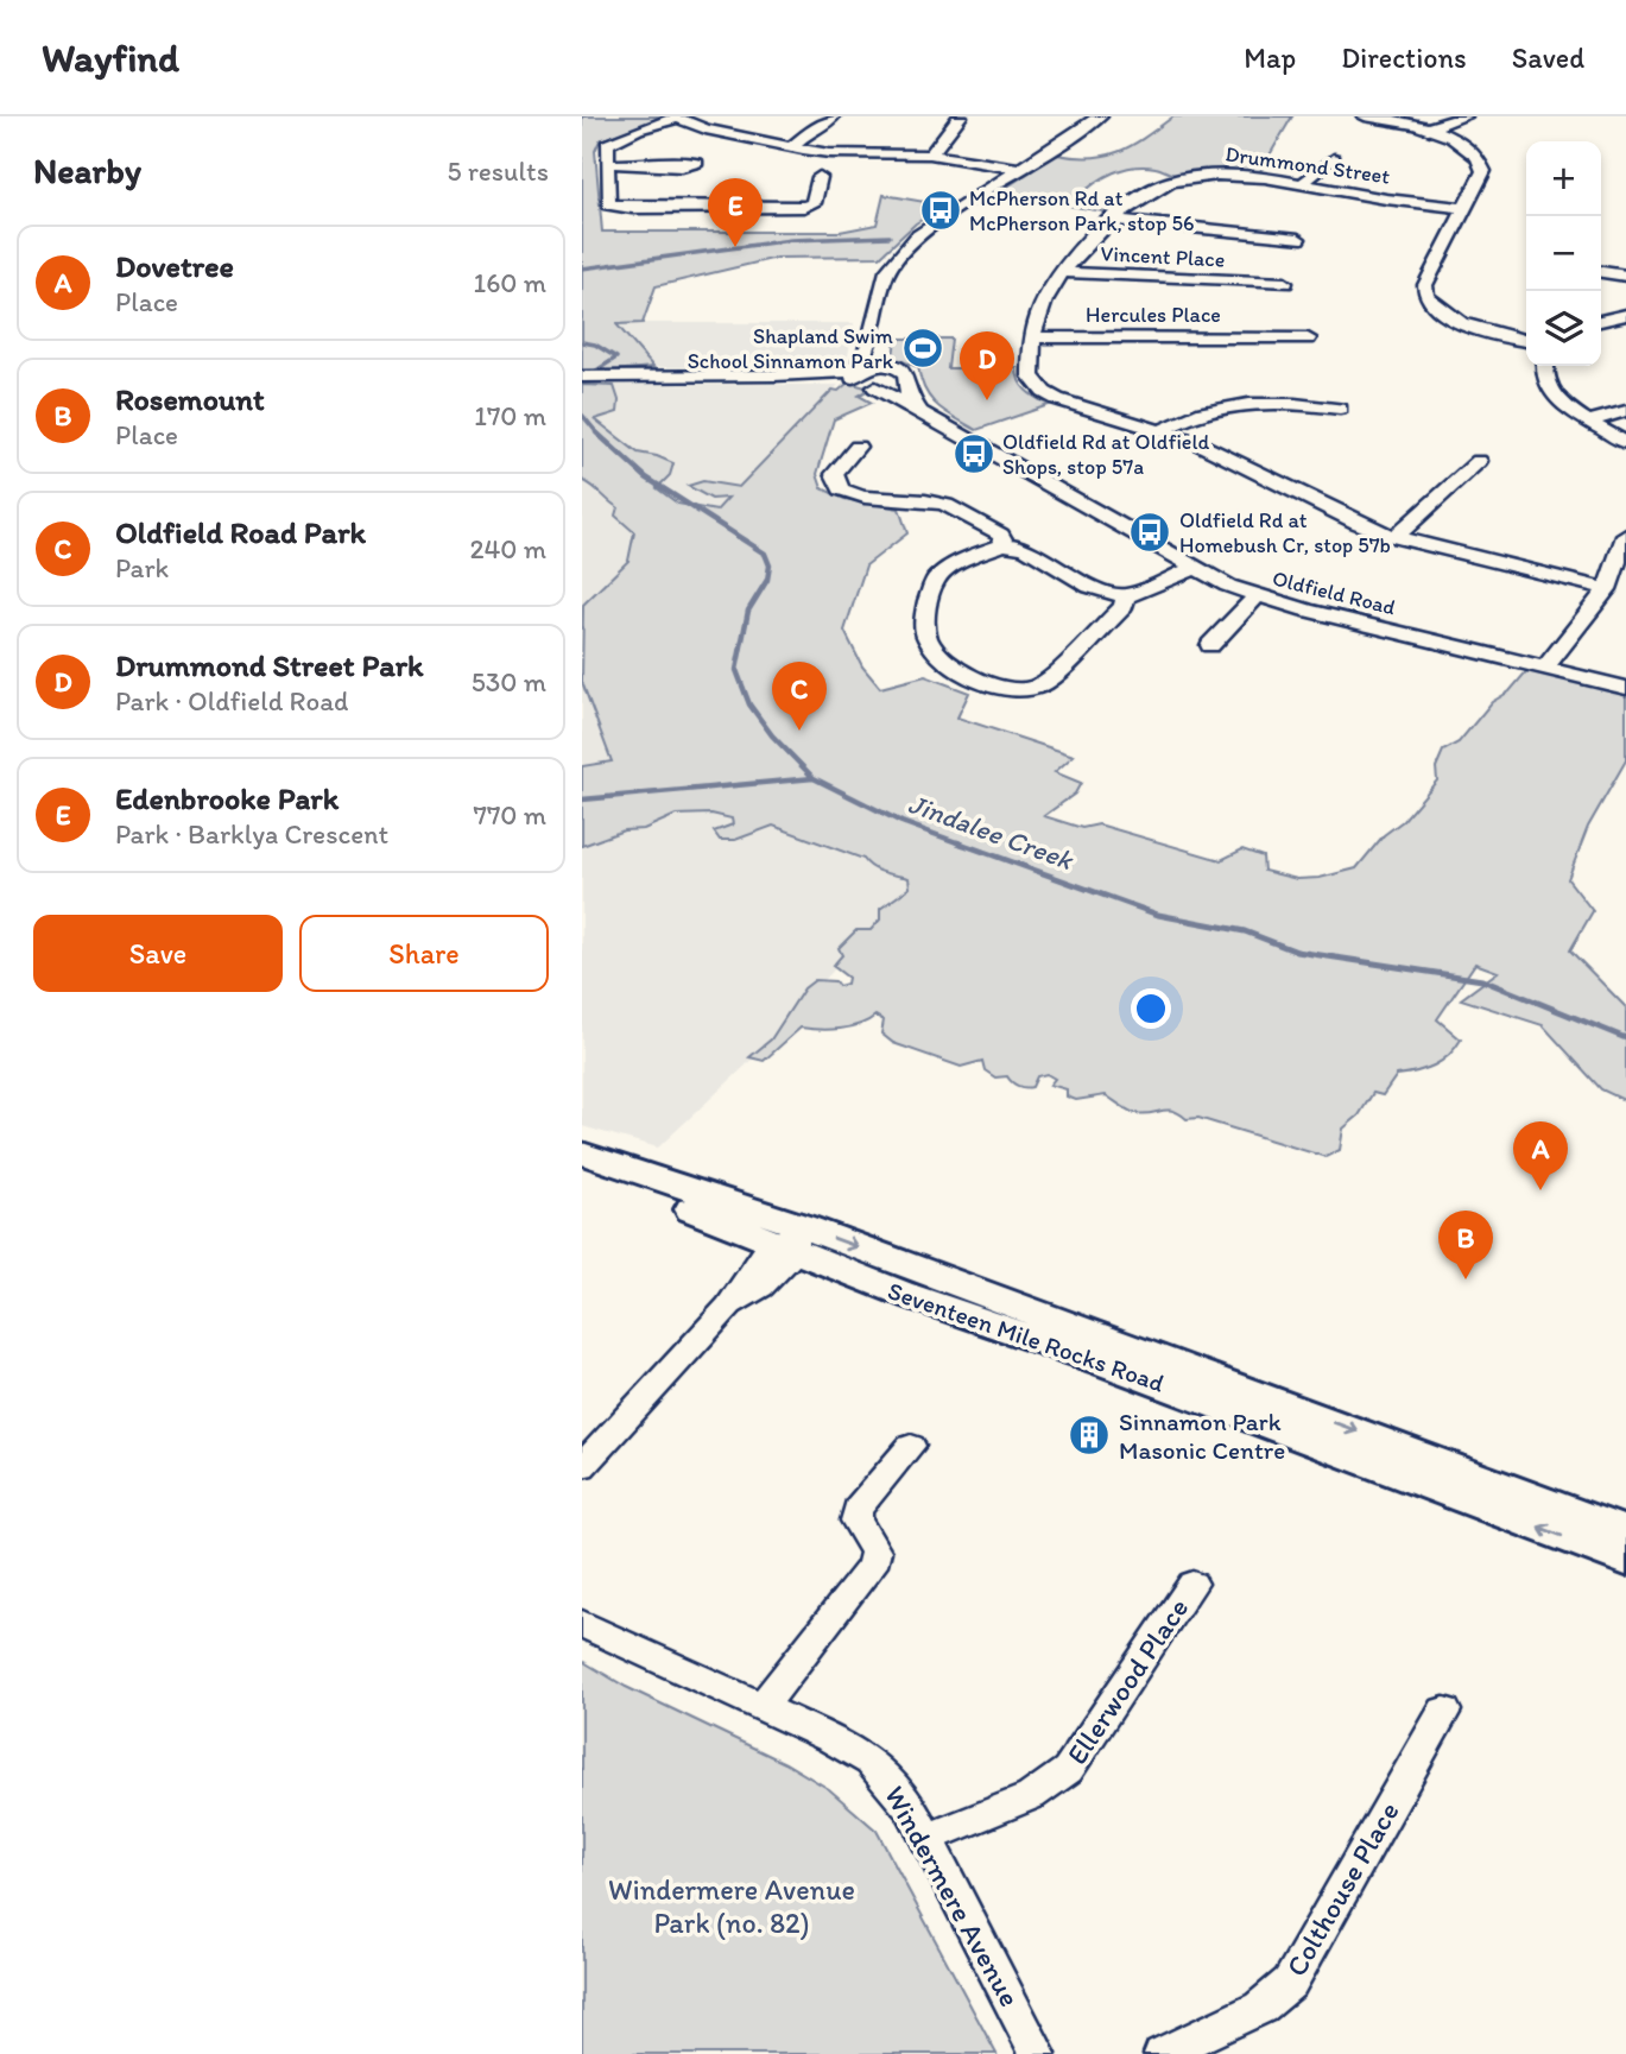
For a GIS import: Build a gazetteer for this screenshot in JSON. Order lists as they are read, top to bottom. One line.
{"streets":{"main road":["Seventeen Mile Rocks Road"],"street":["Drummond Street","Vincent Place","Hercules Place","Oldfield Road","Ellerwood Place","Colthouse Place","Windermere Avenue"]},"crossings":[["Drummond Street","Vincent Place"],["Drummond Street","Hercules Place"],["Ellerwood Place","Windermere Avenue"]],"water":["Jindalee Creek"],"parks":["Windermere Avenue Park (no. 82)"],"places":{"bus stop":["McPherson Rd at McPherson Park, stop 56","Oldfield Rd at Oldfield Shops, stop 57a","Oldfield Rd at Homebush Cr, stop 57b"],"sports":["Shapland Swim School Sinnamon Park"],"building":["Sinnamon Park Masonic Centre"]},"page":{"header":"Wayfind","nav":["Map","Directions","Saved"],"heading":["Nearby","5 results"],"map_buttons":["+","−"],"pins":["E","D","C","A","B"],"list":[{"mark":"A","name":"Dovetree","note":"Place","value":"160 m"},{"mark":"B","name":"Rosemount","note":"Place","value":"170 m"},{"mark":"C","name":"Oldfield Road Park","note":"Park","value":"240 m"},{"mark":"D","name":"Drummond Street Park","note":"Park · Oldfield Road","value":"530 m"},{"mark":"E","name":"Edenbrooke Park","note":"Park · Barklya Crescent","value":"770 m"}],"buttons":["Save","Share"]}}
